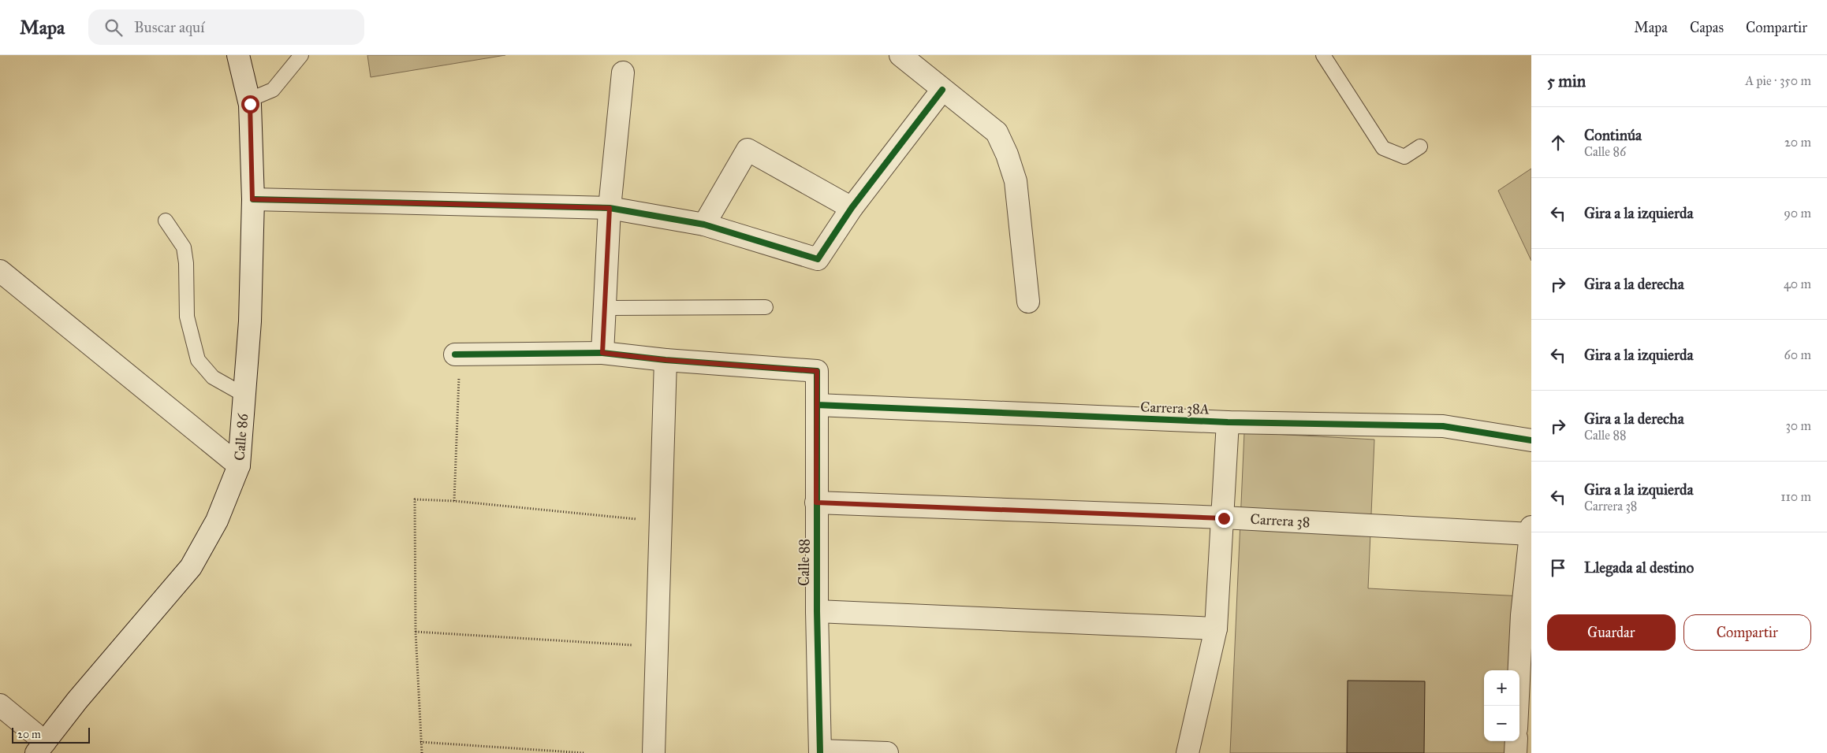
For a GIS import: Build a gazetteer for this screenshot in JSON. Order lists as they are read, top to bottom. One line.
{"streets":{"street":["Carrera 38A","Calle 86","Carrera 38","Calle 88"]},"crossings":[["Carrera 38A","Calle 88"],["Carrera 38","Calle 88"]],"scale_bar":"20 m","page":{"header":"Mapa","search":"Buscar aquí","nav":["Mapa","Capas","Compartir"],"heading":["5 min","A pie · 350 m"],"list":[["Continúa","Calle 86","20 m"],["Gira a la izquierda","90 m"],["Gira a la derecha","40 m"],["Gira a la izquierda","60 m"],["Gira a la derecha","Calle 88","30 m"],["Gira a la izquierda","Carrera 38","110 m"],"Llegada al destino"],"buttons":["Guardar","Compartir"],"map_buttons":["+","−"],"scale":"20 m"}}
